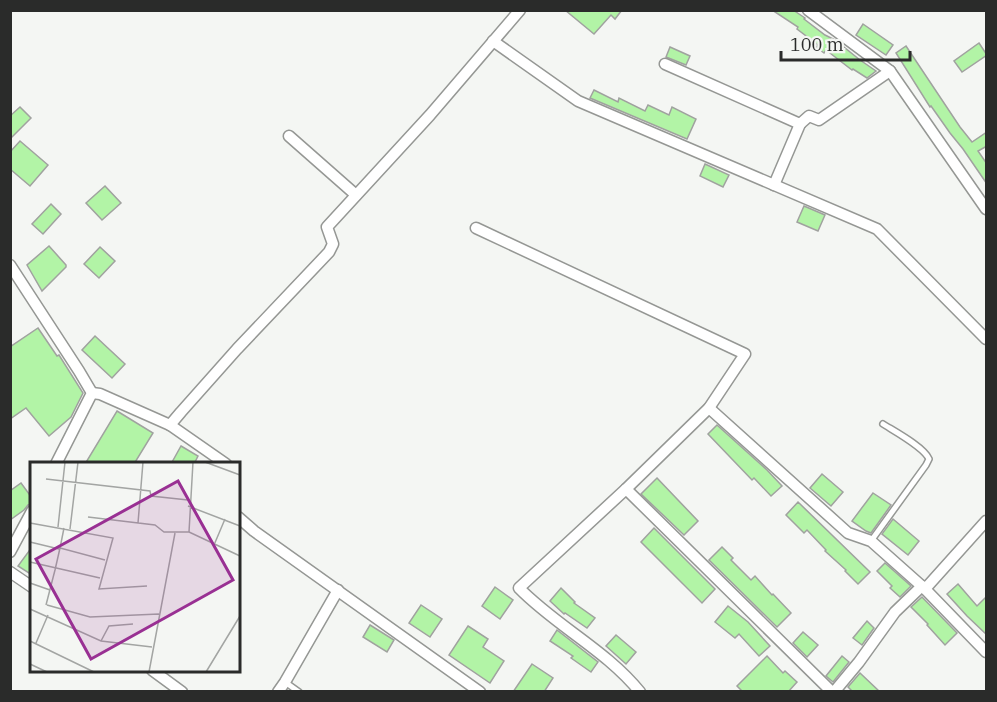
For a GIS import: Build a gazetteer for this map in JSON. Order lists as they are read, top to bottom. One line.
{"scale_bar":"100 m"}
